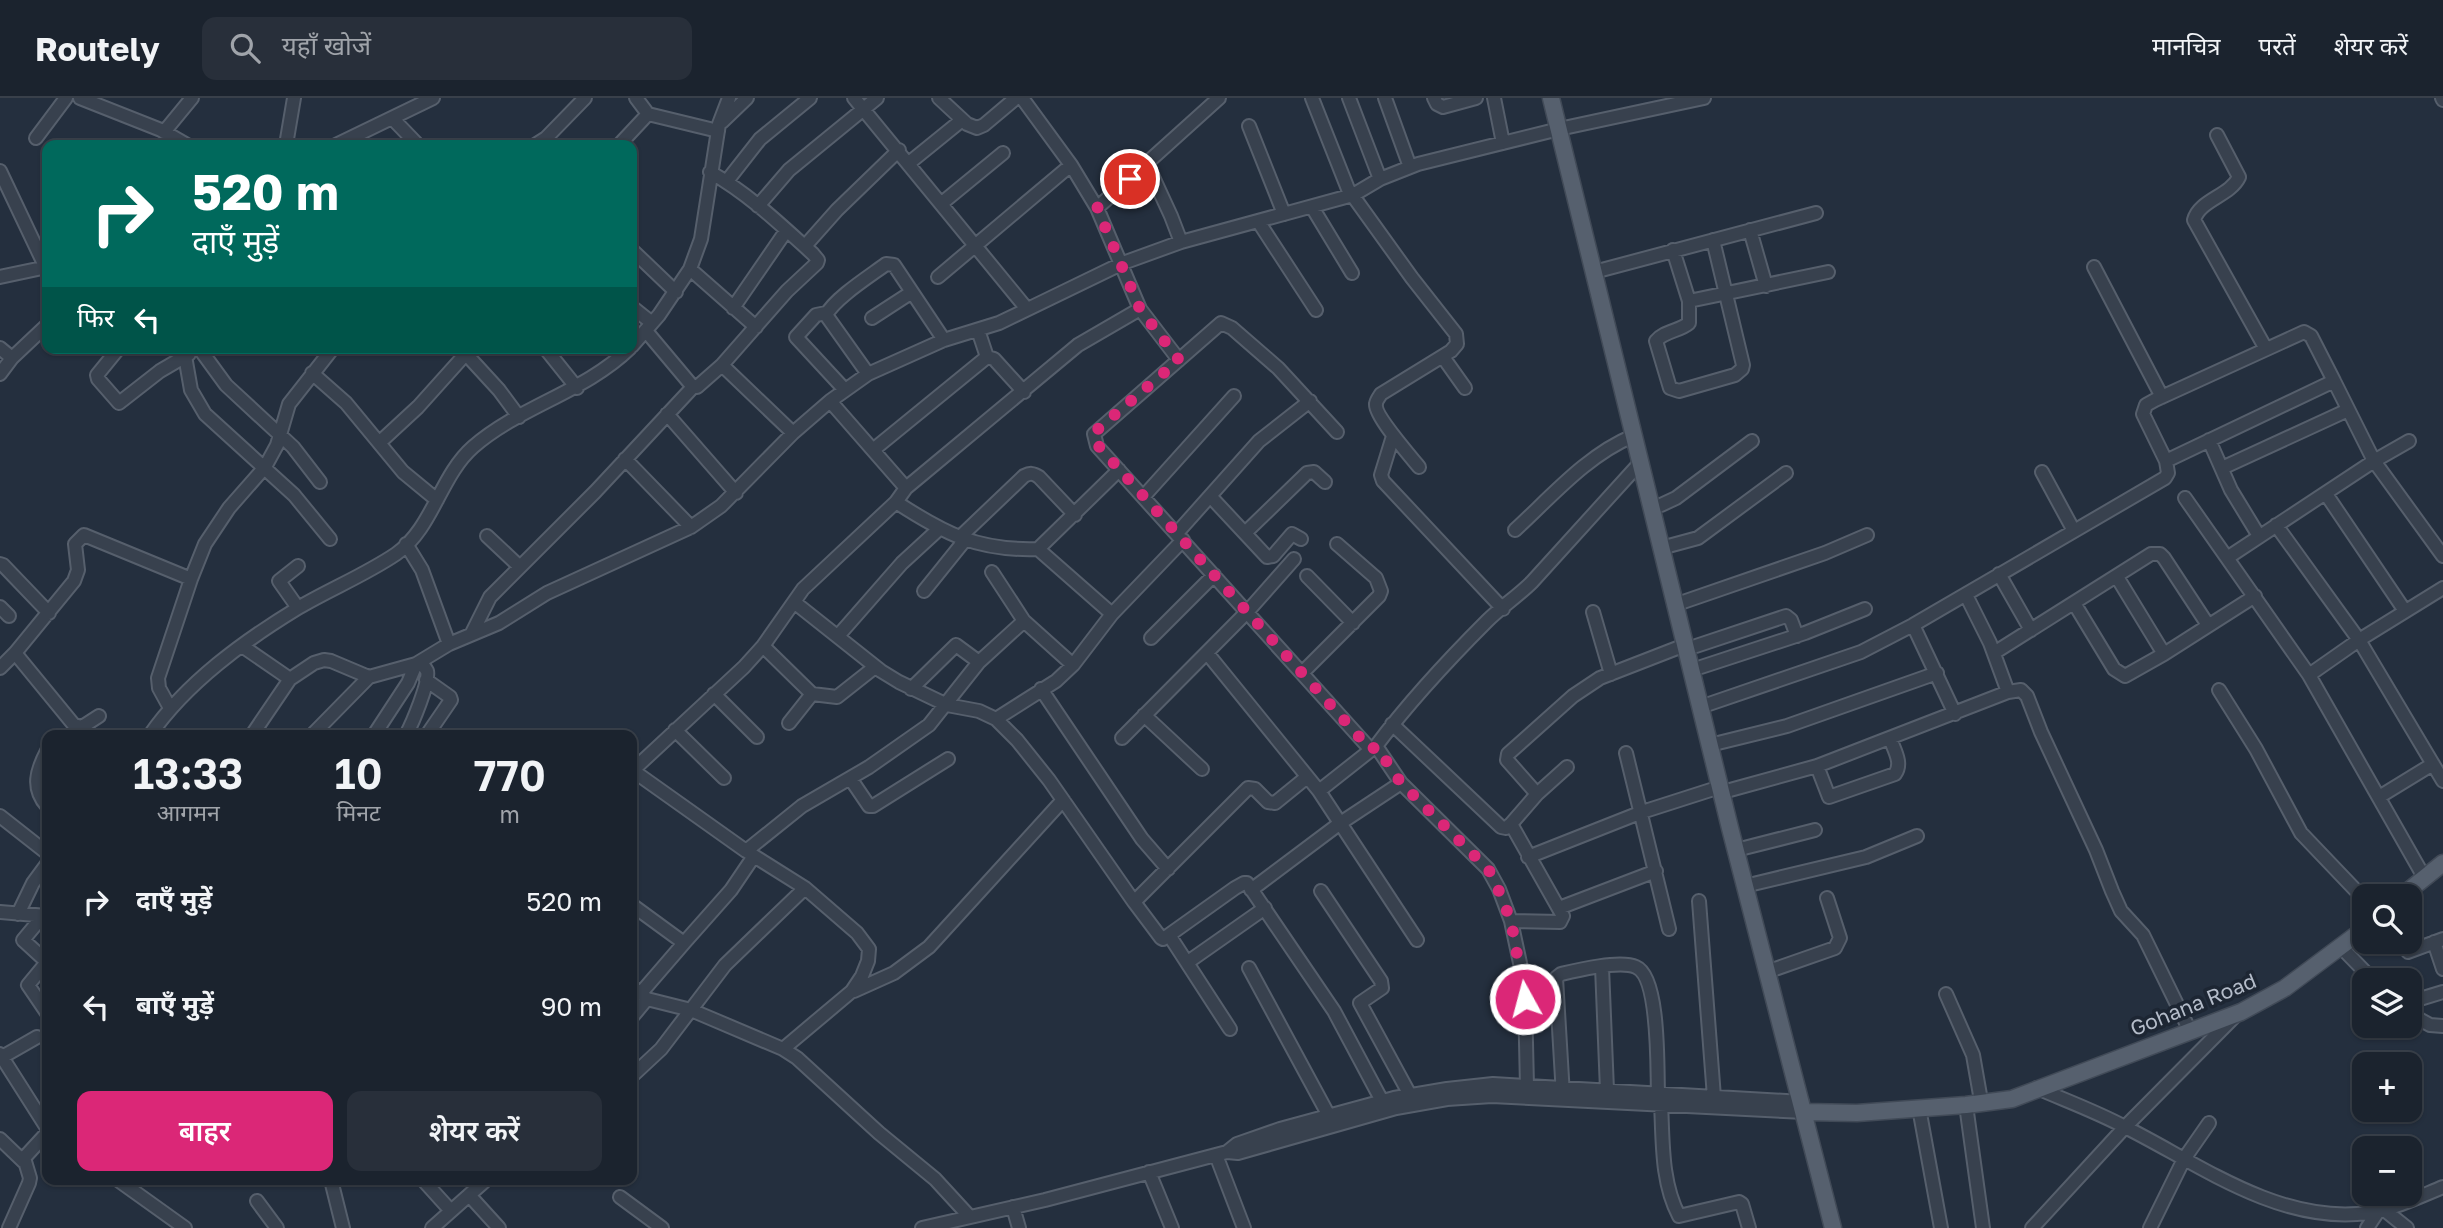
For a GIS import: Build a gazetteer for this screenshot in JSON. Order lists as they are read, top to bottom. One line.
{"streets":{"main road":["Gohana Road"]},"page":{"header":"Routely","search":"यहाँ खोजें","nav":["मानचित्र","परतें","शेयर करें"],"turn":["520 m","दाएँ मुड़ें"],"then":"फिर","eta":["13:33","आगमन","10","मिनट","770","m"],"list":[{"name":"दाएँ मुड़ें","value":"520 m"},{"name":"बाएँ मुड़ें","value":"90 m"}],"map_buttons":["+","−"],"buttons":["बाहर","शेयर करें"]}}
